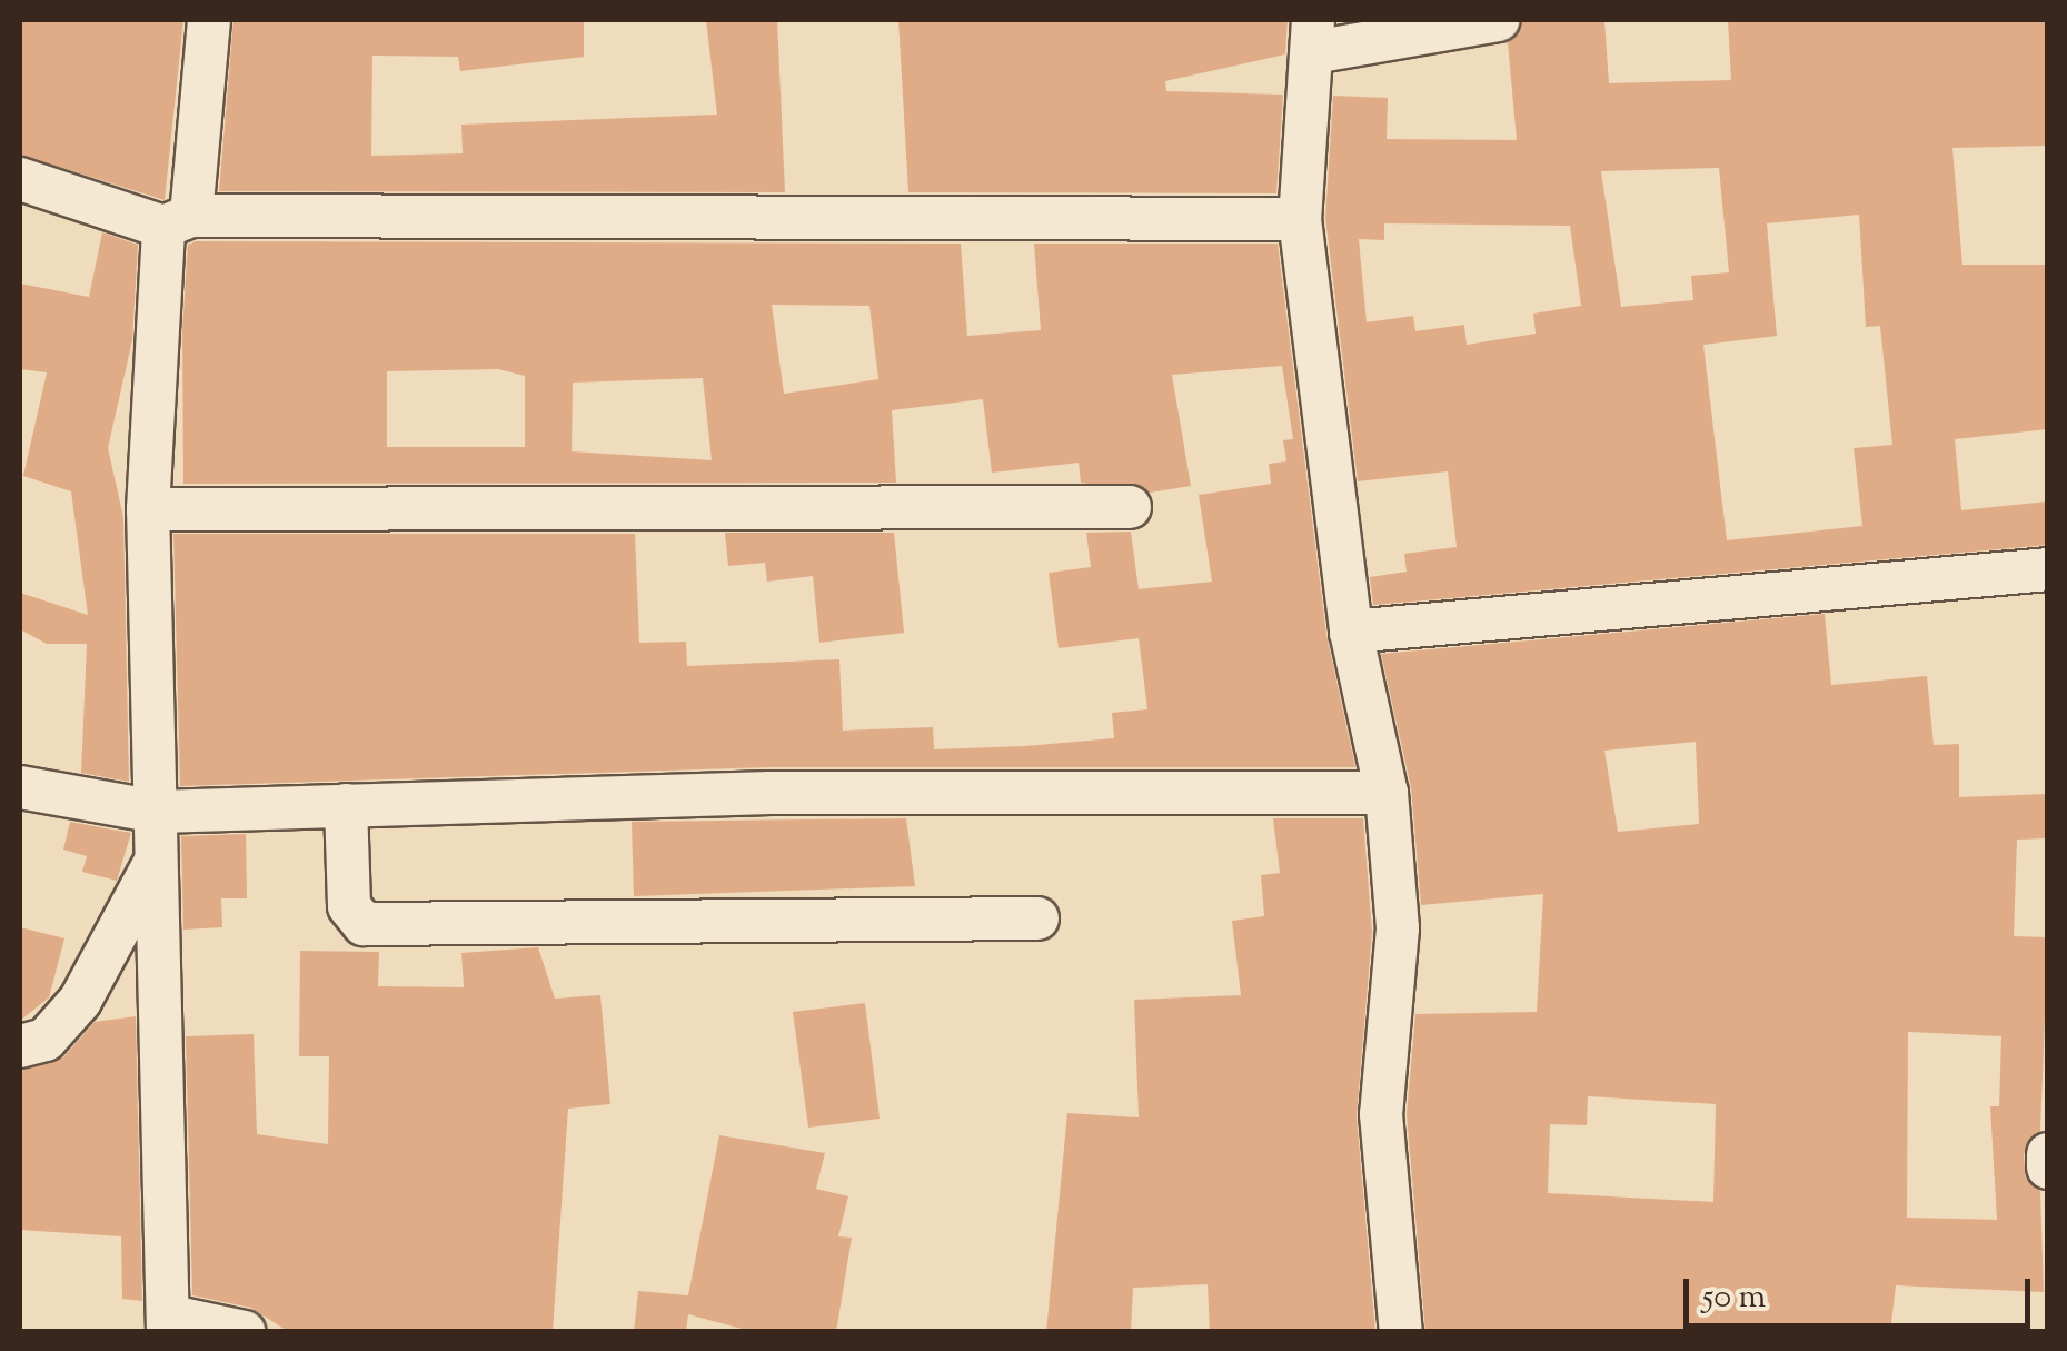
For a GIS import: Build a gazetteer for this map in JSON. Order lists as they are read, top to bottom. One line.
{"scale_bar":"50 m"}
